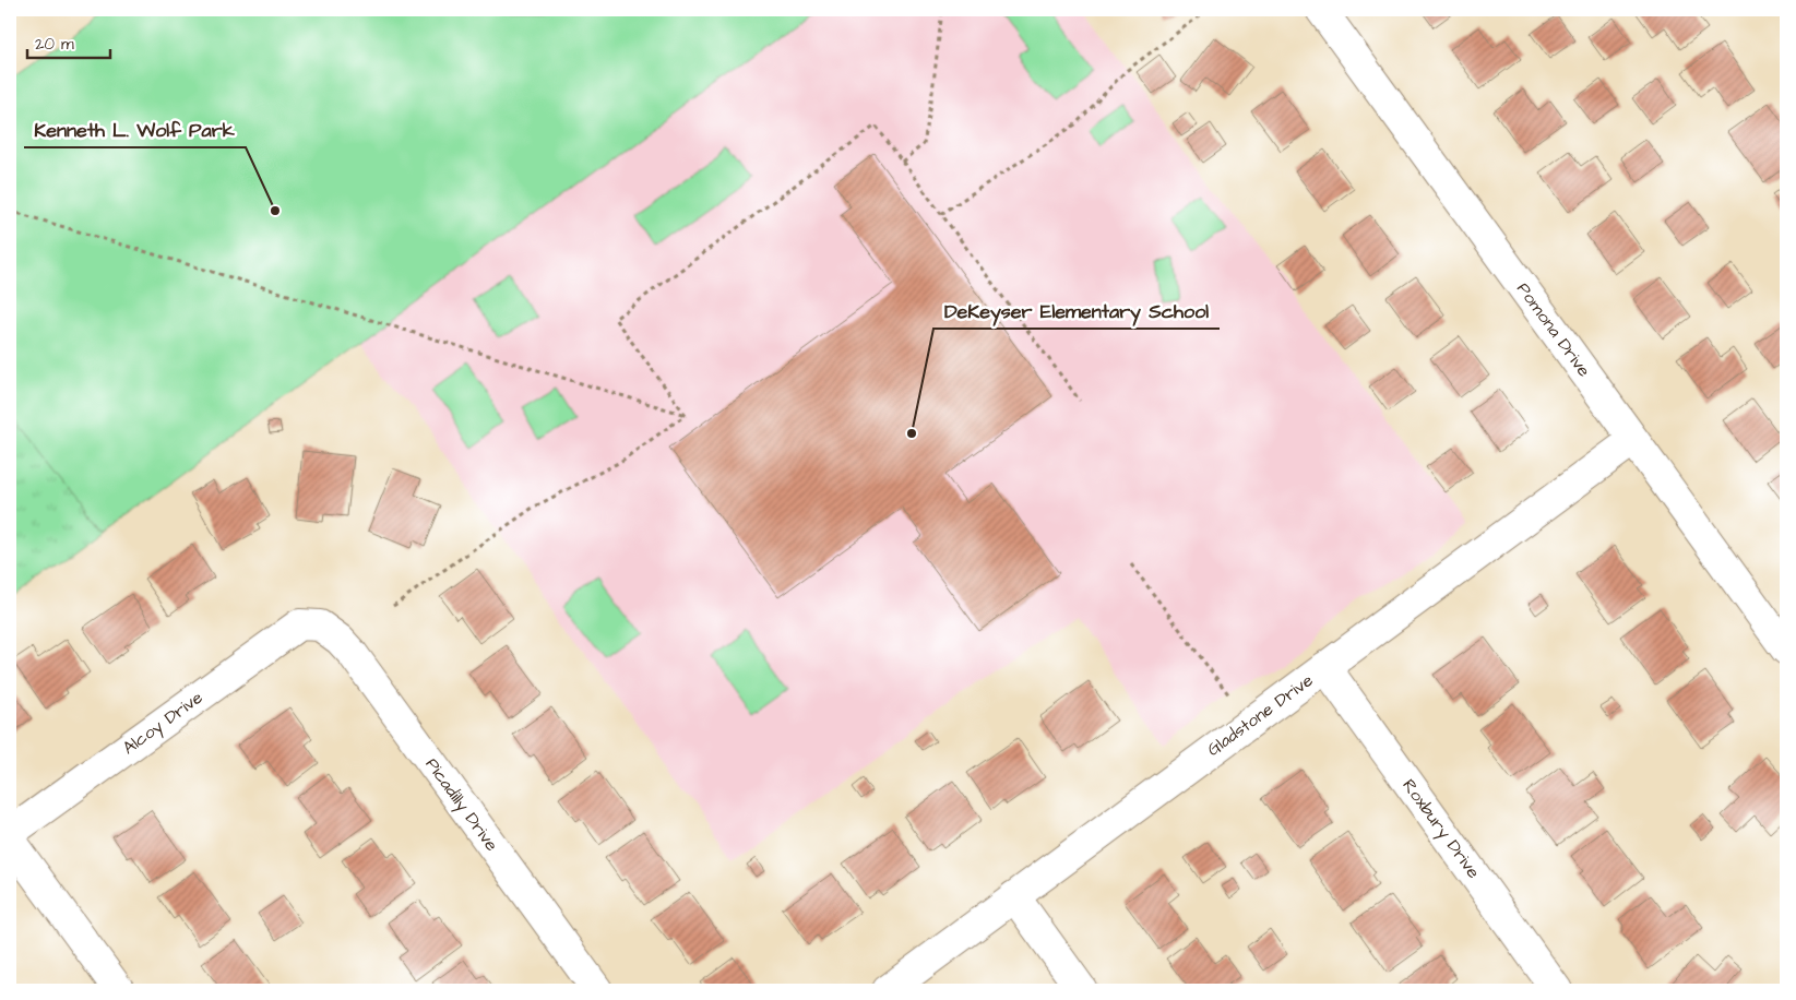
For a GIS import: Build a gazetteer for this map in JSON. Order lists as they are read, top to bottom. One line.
{"streets":{"street":["Pomona Drive","Gladstone Drive","Alcoy Drive","Picadilly Drive","Roxbury Drive"]},"crossings":[["Pomona Drive","Gladstone Drive"],["Gladstone Drive","Roxbury Drive"],["Alcoy Drive","Picadilly Drive"]],"places":["Kenneth L. Wolf Park","DeKeyser Elementary School"],"scale_bar":"20 m"}
